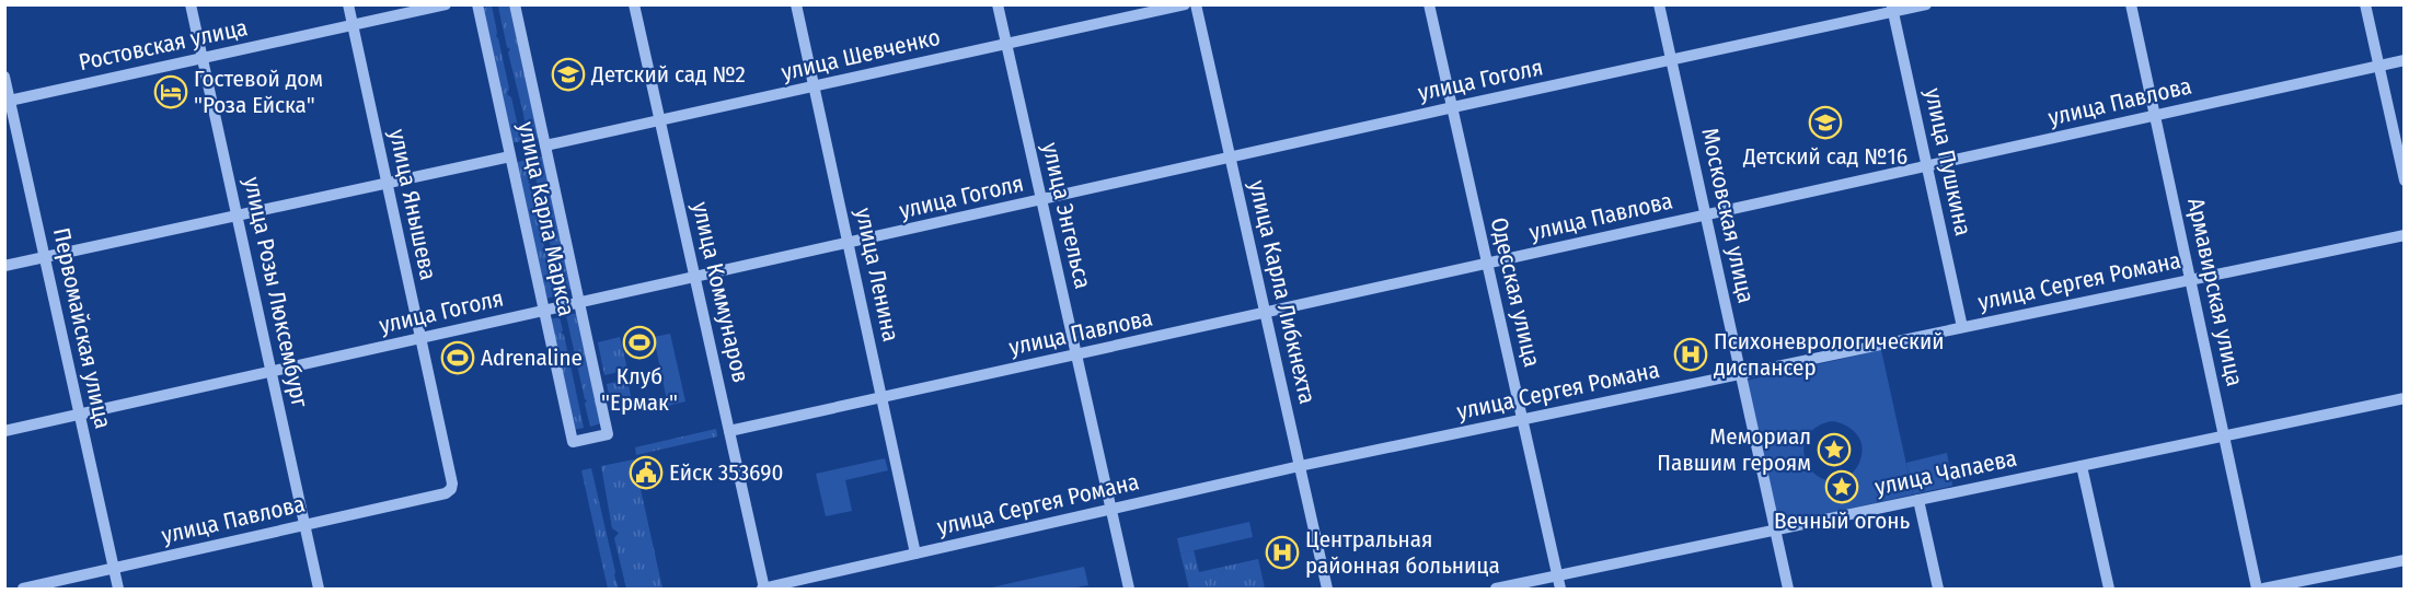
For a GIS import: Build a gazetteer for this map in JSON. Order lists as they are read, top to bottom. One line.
{"streets":{"street":["Ростовская улица","улица Шевченко","улица Гоголя","улица Павлова","улица Пушкина","улица Янышева","улица Энгельса","Московская улица","улица Карла Маркса","улица Ленина","улица Сергея Романа","улица Розы Люксембург","улица Коммунаров","улица Карла Либкнехта","Одесская улица","Армавирская улица","Первомайская улица","улица Чапаева"]},"crossings":[["Ростовская улица","улица Янышева"],["Ростовская улица","улица Розы Люксембург"],["Ростовская улица","Первомайская улица"],["улица Шевченко","улица Энгельса"],["улица Шевченко","улица Карла Маркса"],["улица Шевченко","улица Ленина"],["улица Шевченко","улица Коммунаров"],["улица Гоголя","улица Пушкина"],["улица Гоголя","улица Янышева"],["улица Гоголя","улица Энгельса"],["улица Гоголя","Московская улица"],["улица Гоголя","улица Карла Маркса"],["улица Гоголя","улица Ленина"],["улица Гоголя","улица Розы Люксембург"],["улица Гоголя","улица Коммунаров"],["улица Гоголя","улица Карла Либкнехта"],["улица Гоголя","Одесская улица"],["улица Гоголя","Первомайская улица"],["улица Павлова","улица Пушкина"],["улица Павлова","улица Янышева"],["улица Павлова","улица Энгельса"],["улица Павлова","Московская улица"],["улица Павлова","улица Ленина"],["улица Павлова","улица Розы Люксембург"],["улица Павлова","улица Коммунаров"],["улица Павлова","улица Карла Либкнехта"],["улица Павлова","Одесская улица"],["улица Павлова","Армавирская улица"],["улица Павлова","Первомайская улица"],["улица Пушкина","улица Сергея Романа"],["улица Энгельса","улица Сергея Романа"],["Московская улица","улица Сергея Романа"],["Московская улица","улица Чапаева"],["улица Ленина","улица Сергея Романа"],["улица Сергея Романа","улица Коммунаров"],["улица Сергея Романа","улица Карла Либкнехта"],["улица Сергея Романа","Одесская улица"],["улица Сергея Романа","Армавирская улица"],["Одесская улица","улица Чапаева"],["Армавирская улица","улица Чапаева"]],"places":{"school or university":["Детский сад №2","Детский сад №16"],"hotel":["Гостевой дом \"Роза Ейска\""],"sports":["Клуб \"Ермак\"","Аdrenaline"],"hospital":["Психоневрологический диспансер","Центральная районная больница"],"place":["Мемориал Павшим героям","Вечный огонь"],"public building":["Ейск 353690"]}}
